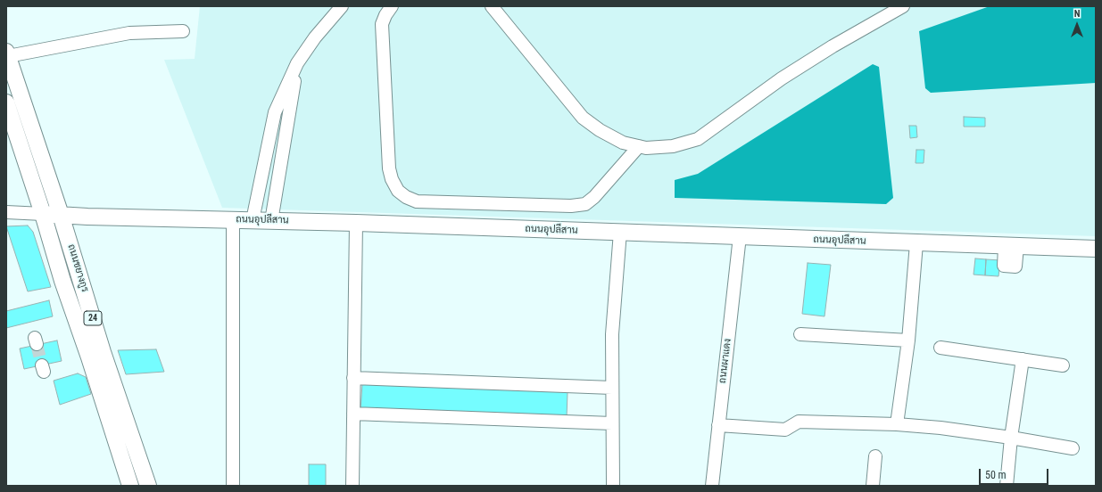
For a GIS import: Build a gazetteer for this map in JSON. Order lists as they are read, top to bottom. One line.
{"streets":{"main road":["ถนนอุปลีสาน","ถนนชยางกูร","24"],"street":["ถนนผาแดง"]},"crossings":[["ถนนอุปลีสาน","ถนนชยางกูร"],["ถนนอุปลีสาน","ถนนผาแดง"]],"scale_bar":"50 m","north":"top"}
